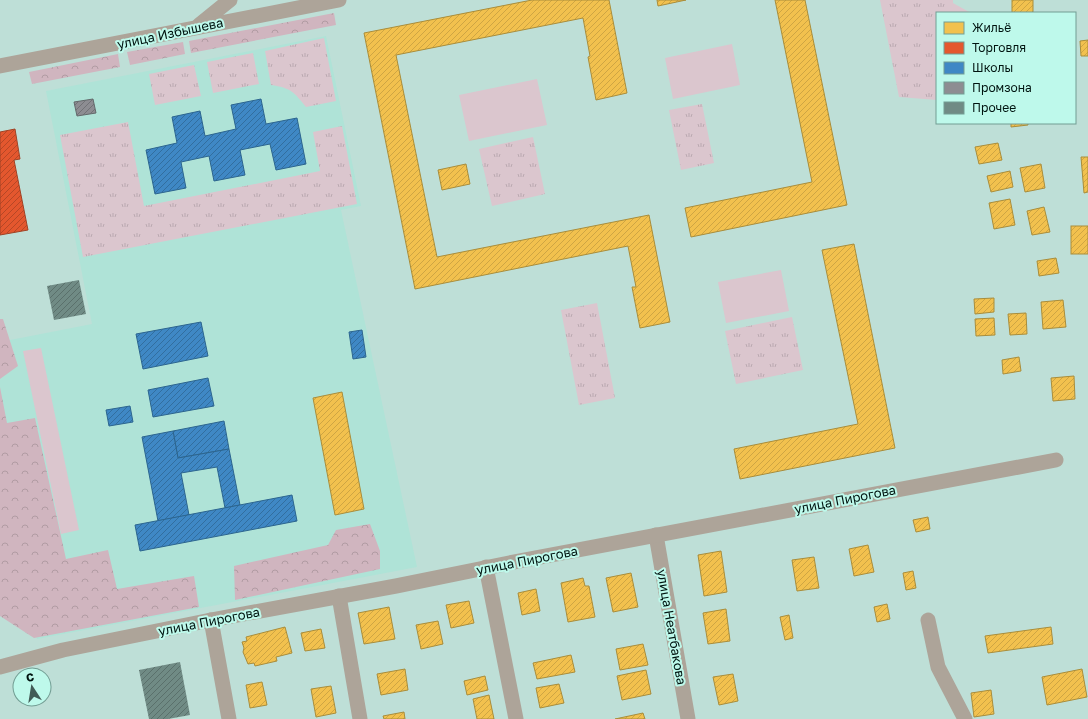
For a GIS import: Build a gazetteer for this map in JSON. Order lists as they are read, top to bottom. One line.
{"streets":{"street":["улица Избышева","улица Пирогова","улица Неатбакова"]},"crossings":[["улица Пирогова","улица Неатбакова"]],"legend":["Жильё","Торговля","Школы","Промзона","Прочее"],"north":"top"}
